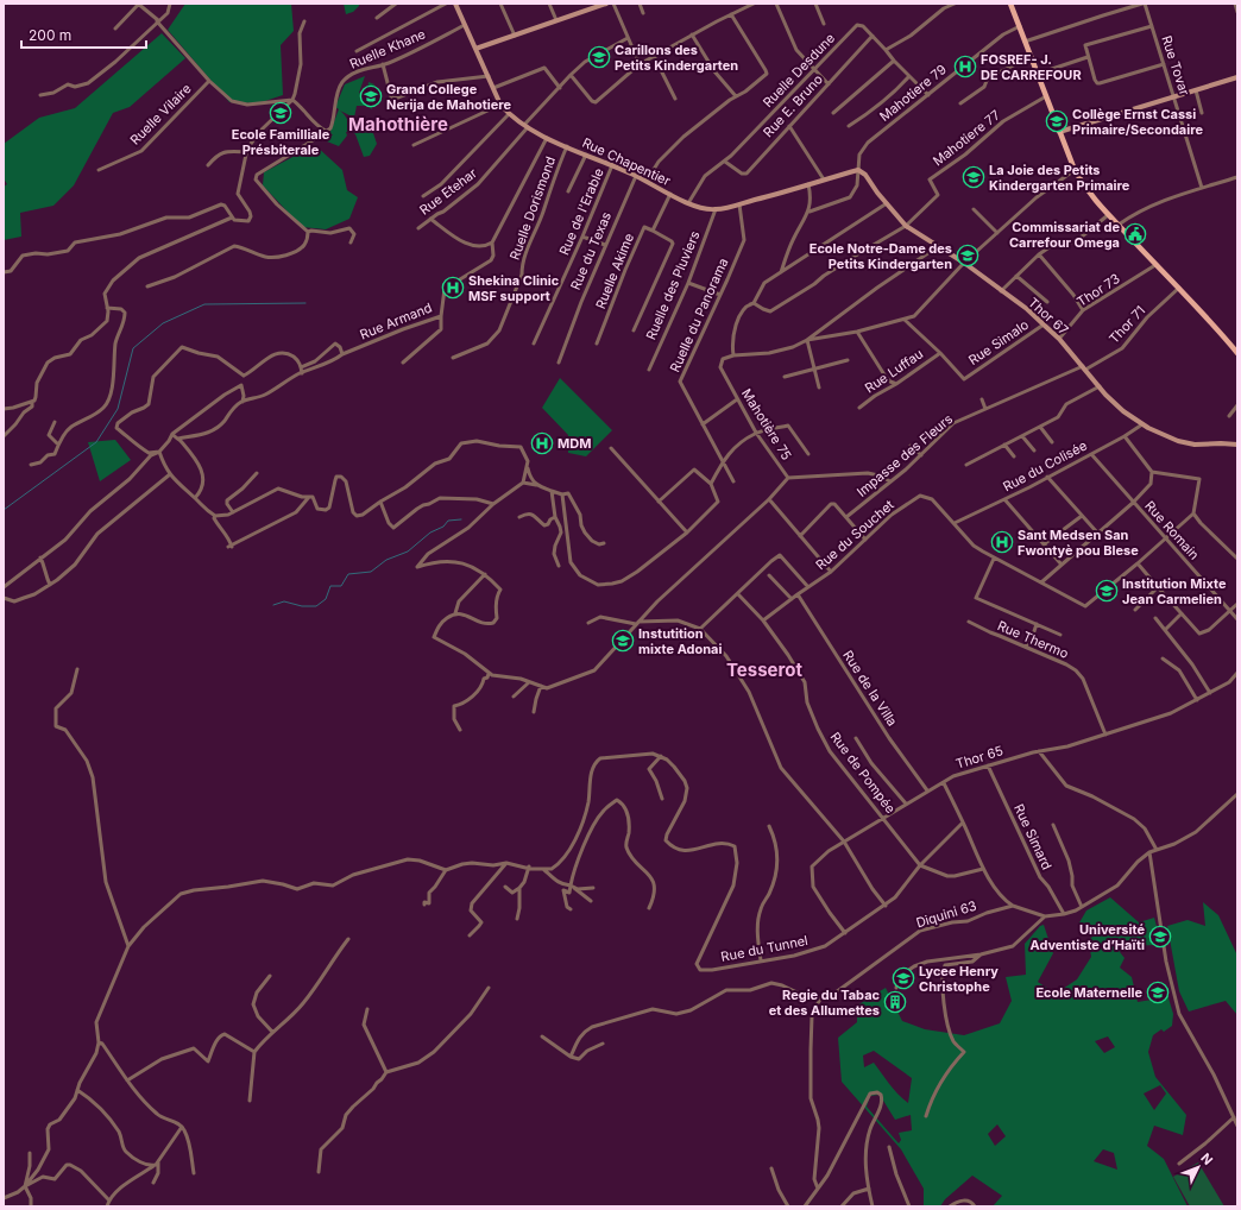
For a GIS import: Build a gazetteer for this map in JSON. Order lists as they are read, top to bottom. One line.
{"streets":{"street":["Ruelle Khane","Rue Tovar","Ruelle Desdune","Mahotiere 79","Rue E. Bruno","Ruelle Vilaire","Mahotiere 77","Rue Chapentier","Rue Etehar","Ruelle Dorismond","Rue de l'Erable","Rue du Texas","Ruelle Akime","Ruelle des Pluviers","Thor 73","Ruelle du Panorama","Thor 67","Rue Armand","Thor 71","Rue Simalo","Rue Luffau","Mahotière 75","Impasse des Fleurs","Rue du Colisée","Rue Romain","Rue du Souchet","Rue Thermo","Rue de la Villa","Thor 65","Rue de Pompée","Rue Simard","Diquini 63","Rue du Tunnel"]},"crossings":[["Ruelle Khane","Rue Chapentier"],["Ruelle Desdune","Mahotiere 79"],["Ruelle Desdune","Rue E. Bruno"],["Ruelle Desdune","Rue Chapentier"],["Mahotiere 79","Rue Chapentier"],["Mahotiere 79","Thor 67"],["Mahotiere 77","Thor 67"],["Rue Chapentier","Rue Etehar"],["Rue Chapentier","Ruelle Dorismond"],["Rue Chapentier","Rue de l'Erable"],["Rue Chapentier","Rue du Texas"],["Rue Chapentier","Ruelle Akime"],["Rue Chapentier","Ruelle des Pluviers"],["Rue Chapentier","Ruelle du Panorama"],["Rue Chapentier","Thor 67"],["Rue Chapentier","Rue Armand"],["Thor 73","Thor 67"],["Thor 67","Thor 71"],["Thor 67","Rue Simalo"],["Thor 67","Impasse des Fleurs"],["Thor 67","Rue du Colisée"],["Thor 71","Impasse des Fleurs"],["Rue Simalo","Rue Luffau"],["Rue du Colisée","Rue Romain"],["Rue du Colisée","Rue du Souchet"],["Rue Romain","Rue du Souchet"],["Rue du Souchet","Rue de la Villa"],["Rue du Souchet","Rue de Pompée"],["Rue Thermo","Thor 65"],["Rue de la Villa","Thor 65"],["Thor 65","Rue de Pompée"],["Thor 65","Rue Simard"],["Thor 65","Rue du Tunnel"],["Rue de Pompée","Rue du Tunnel"]],"districts":["Mahothière","Tesserot"],"places":{"school or university":["Carillons des Petits Kindergarten","Grand College Nerija de Mahotiere","Ecole Familliale Présbiterale","Collège Ernst Cassi Primaire/Secondaire","La Joie des Petits Kindergarten Primaire","Ecole Notre-Dame des Petits Kindergarten","Institution Mixte Jean Carmelien","Instutition mixte Adonai","Université Adventiste d’Haïti","Lycee Henry Christophe","Ecole Maternelle"],"hospital":["FOSREF- J. DE CARREFOUR","Shekina Clinic MSF support","MDM","Sant Medsen San Fwontyè pou Blese"],"public building":["Commissariat de Carrefour Omega"],"building":["Regie du Tabac et des Allumettes"]},"scale_bar":"200 m","north":"top right"}
